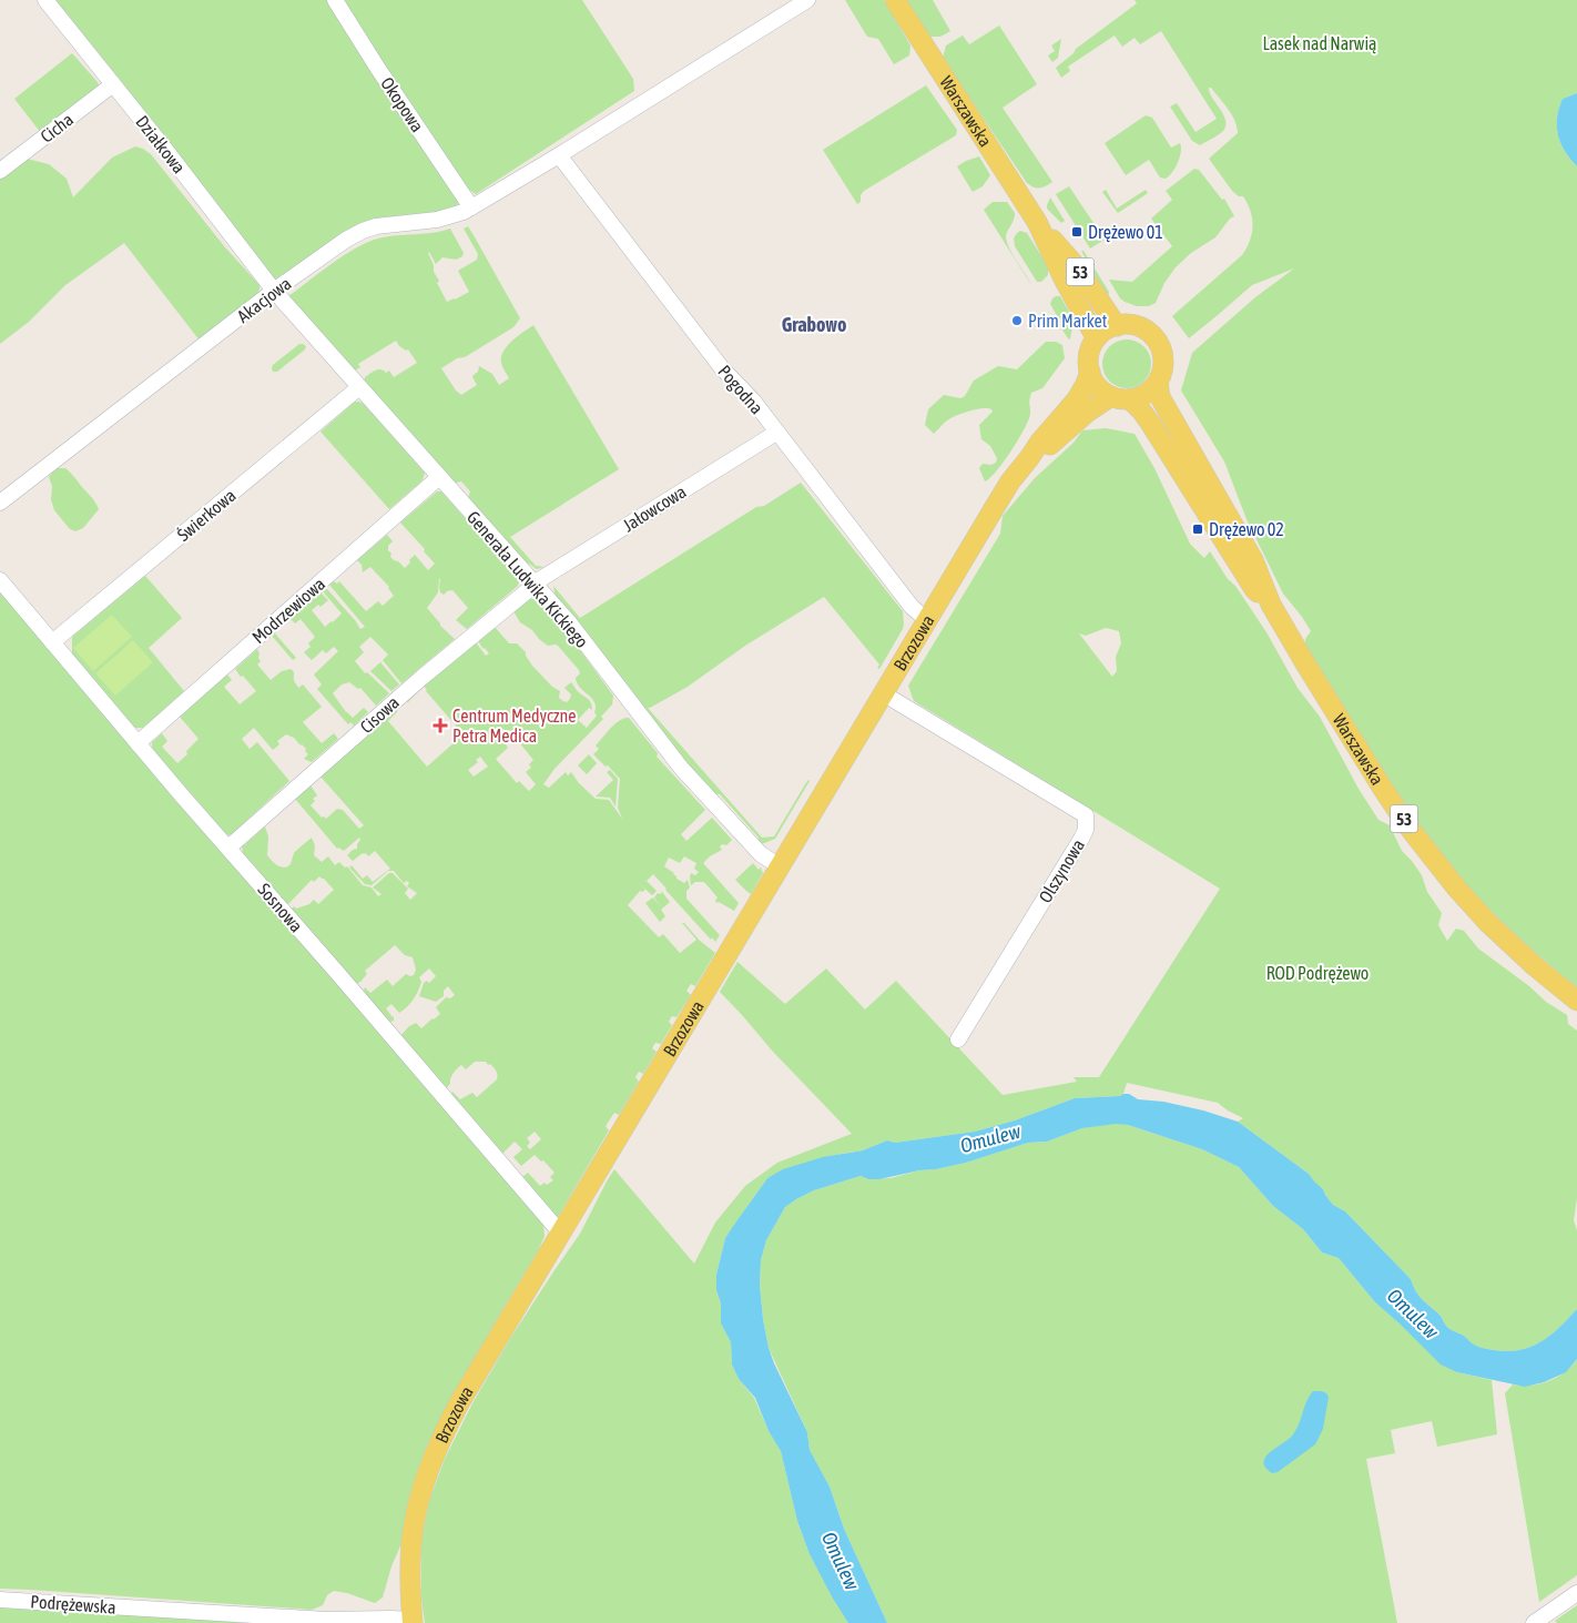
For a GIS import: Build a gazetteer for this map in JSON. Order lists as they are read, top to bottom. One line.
{"streets":{"main road":["Warszawska","53","Brzozowa"],"street":["Okopowa","Cicha","Działkowa","Akacjowa","Pogodna","Jałowcowa","Świerkowa","Generała Ludwika Kickiego","Modrzewiowa","Cisowa","Olszynowa","Sosnowa","Podrężewska"]},"crossings":[["Okopowa","Akacjowa"],["Warszawska","53"],["Warszawska","Brzozowa"],["Cicha","Działkowa"],["Działkowa","Akacjowa"],["Działkowa","Generała Ludwika Kickiego"],["53","Brzozowa"],["Akacjowa","Pogodna"],["Akacjowa","Generała Ludwika Kickiego"],["Pogodna","Jałowcowa"],["Pogodna","Brzozowa"],["Jałowcowa","Generała Ludwika Kickiego"],["Jałowcowa","Cisowa"],["Świerkowa","Generała Ludwika Kickiego"],["Świerkowa","Sosnowa"],["Generała Ludwika Kickiego","Modrzewiowa"],["Generała Ludwika Kickiego","Brzozowa"],["Generała Ludwika Kickiego","Cisowa"],["Modrzewiowa","Sosnowa"],["Brzozowa","Olszynowa"],["Brzozowa","Sosnowa"],["Brzozowa","Podrężewska"],["Cisowa","Sosnowa"]],"districts":["Grabowo"],"water":["Omulew"],"parks":["Lasek nad Narwią","ROD Podrężewo"],"places":{"transit":["Drężewo 01","Drężewo 02"],"other":["Prim Market"],"health":["Centrum Medyczne Petra Medica"]}}
